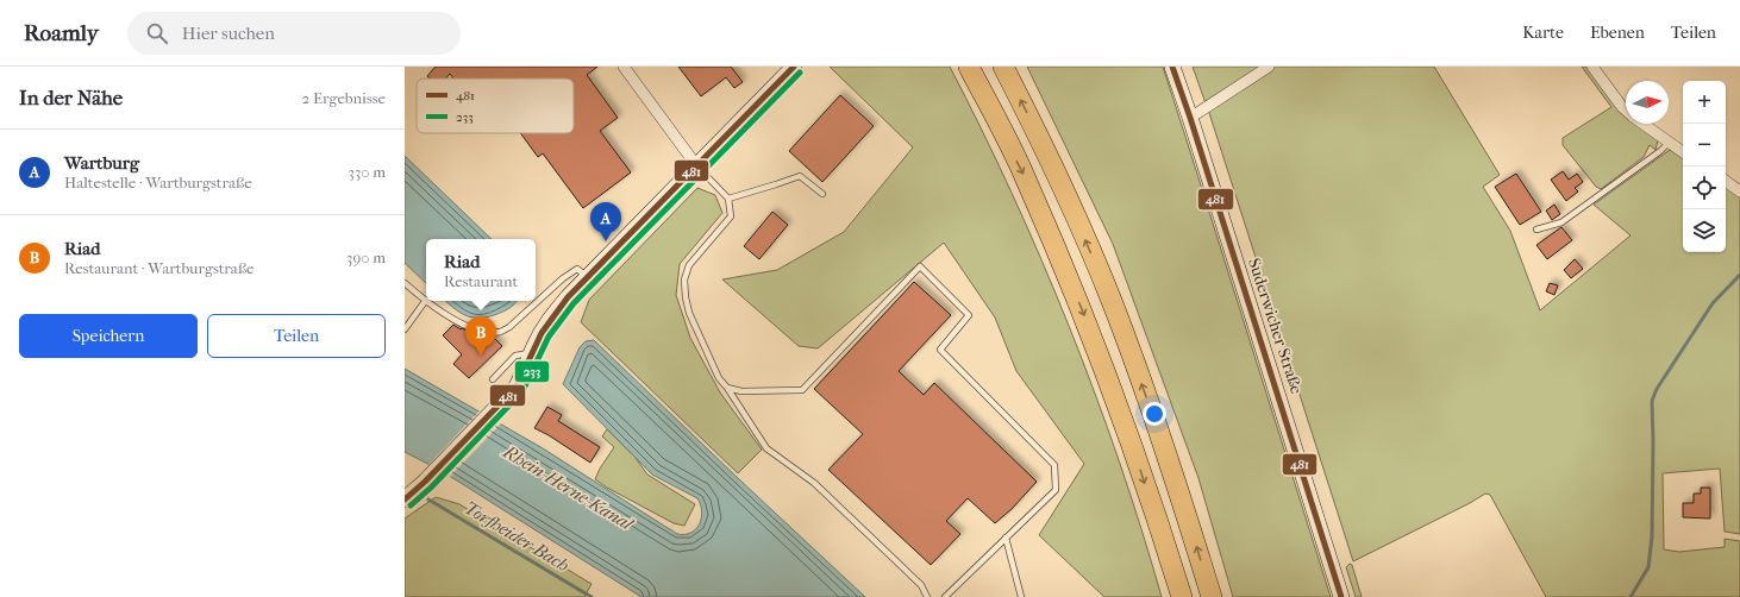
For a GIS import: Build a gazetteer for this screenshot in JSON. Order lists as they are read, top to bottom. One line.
{"streets":{"main road":["Suderwicher Straße"]},"water":["Rhein-Herne-Kanal","Torfheider Bach"],"lines":["transit line 481","transit line 233"],"legend":["481","233"],"north":"right","page":{"header":"Roamly","search":"Hier suchen","nav":["Karte","Ebenen","Teilen"],"heading":["In der Nähe","2 Ergebnisse"],"map_buttons":["+","−"],"list":[{"mark":"A","name":"Wartburg","note":"Haltestelle · Wartburgstraße","value":"330 m"},{"mark":"B","name":"Riad","note":"Restaurant · Wartburgstraße","value":"390 m"}],"pins":["A","B"],"popup":["Riad","Restaurant"],"buttons":["Speichern","Teilen"]}}
